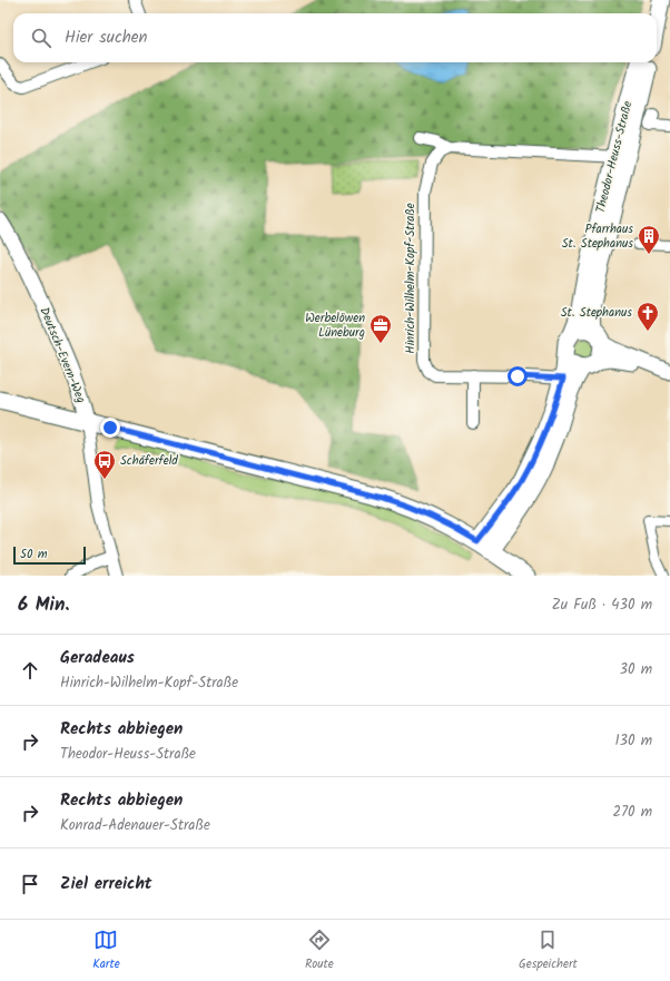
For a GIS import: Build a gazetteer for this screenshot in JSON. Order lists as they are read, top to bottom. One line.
{"streets":{"main road":["Theodor-Heuss-Straße"],"street":["Hinrich-Wilhelm-Kopf-Straße","Deutsch-Evern-Weg"]},"crossings":[["Theodor-Heuss-Straße","Hinrich-Wilhelm-Kopf-Straße"]],"places":{"building":["Pfarrhaus St. Stephanus"],"church":["St. Stephanus"],"office":["Werbelöwen Lüneburg"],"bus stop":["Schäferfeld"]},"scale_bar":"50 m","page":{"search":"Hier suchen","scale":"50 m","heading":["6 Min.","Zu Fuß · 430 m"],"list":[["Geradeaus","Hinrich-Wilhelm-Kopf-Straße","30 m"],["Rechts abbiegen","Theodor-Heuss-Straße","130 m"],["Rechts abbiegen","Konrad-Adenauer-Straße","270 m"],"Ziel erreicht"],"nav":["Karte","Route","Gespeichert"]}}
